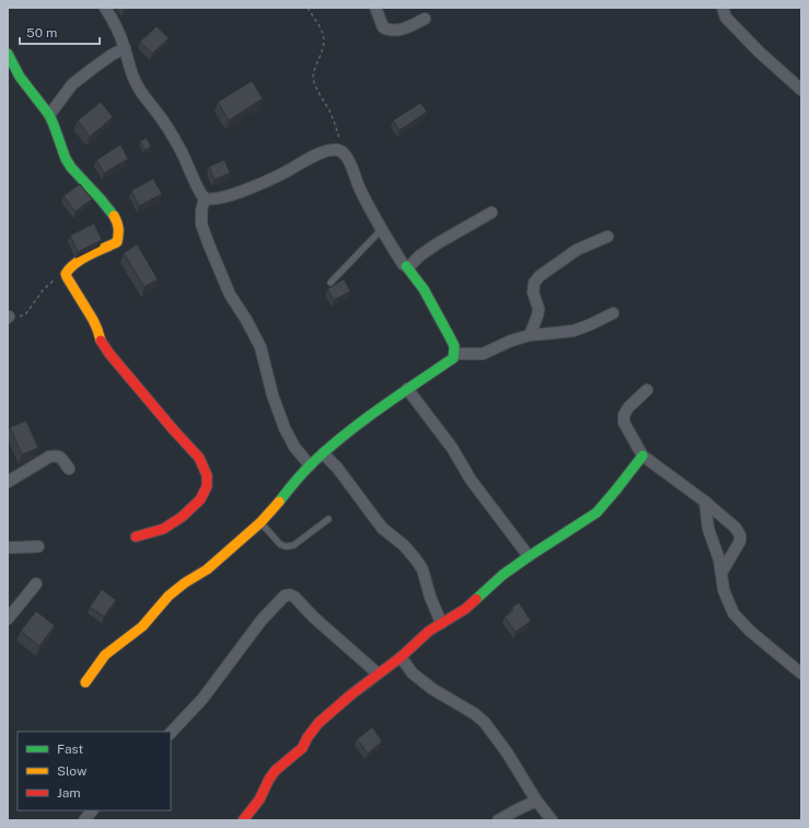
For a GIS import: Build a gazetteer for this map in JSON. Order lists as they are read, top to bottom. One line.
{"legend":["Fast","Slow","Jam"],"scale_bar":"50 m"}
